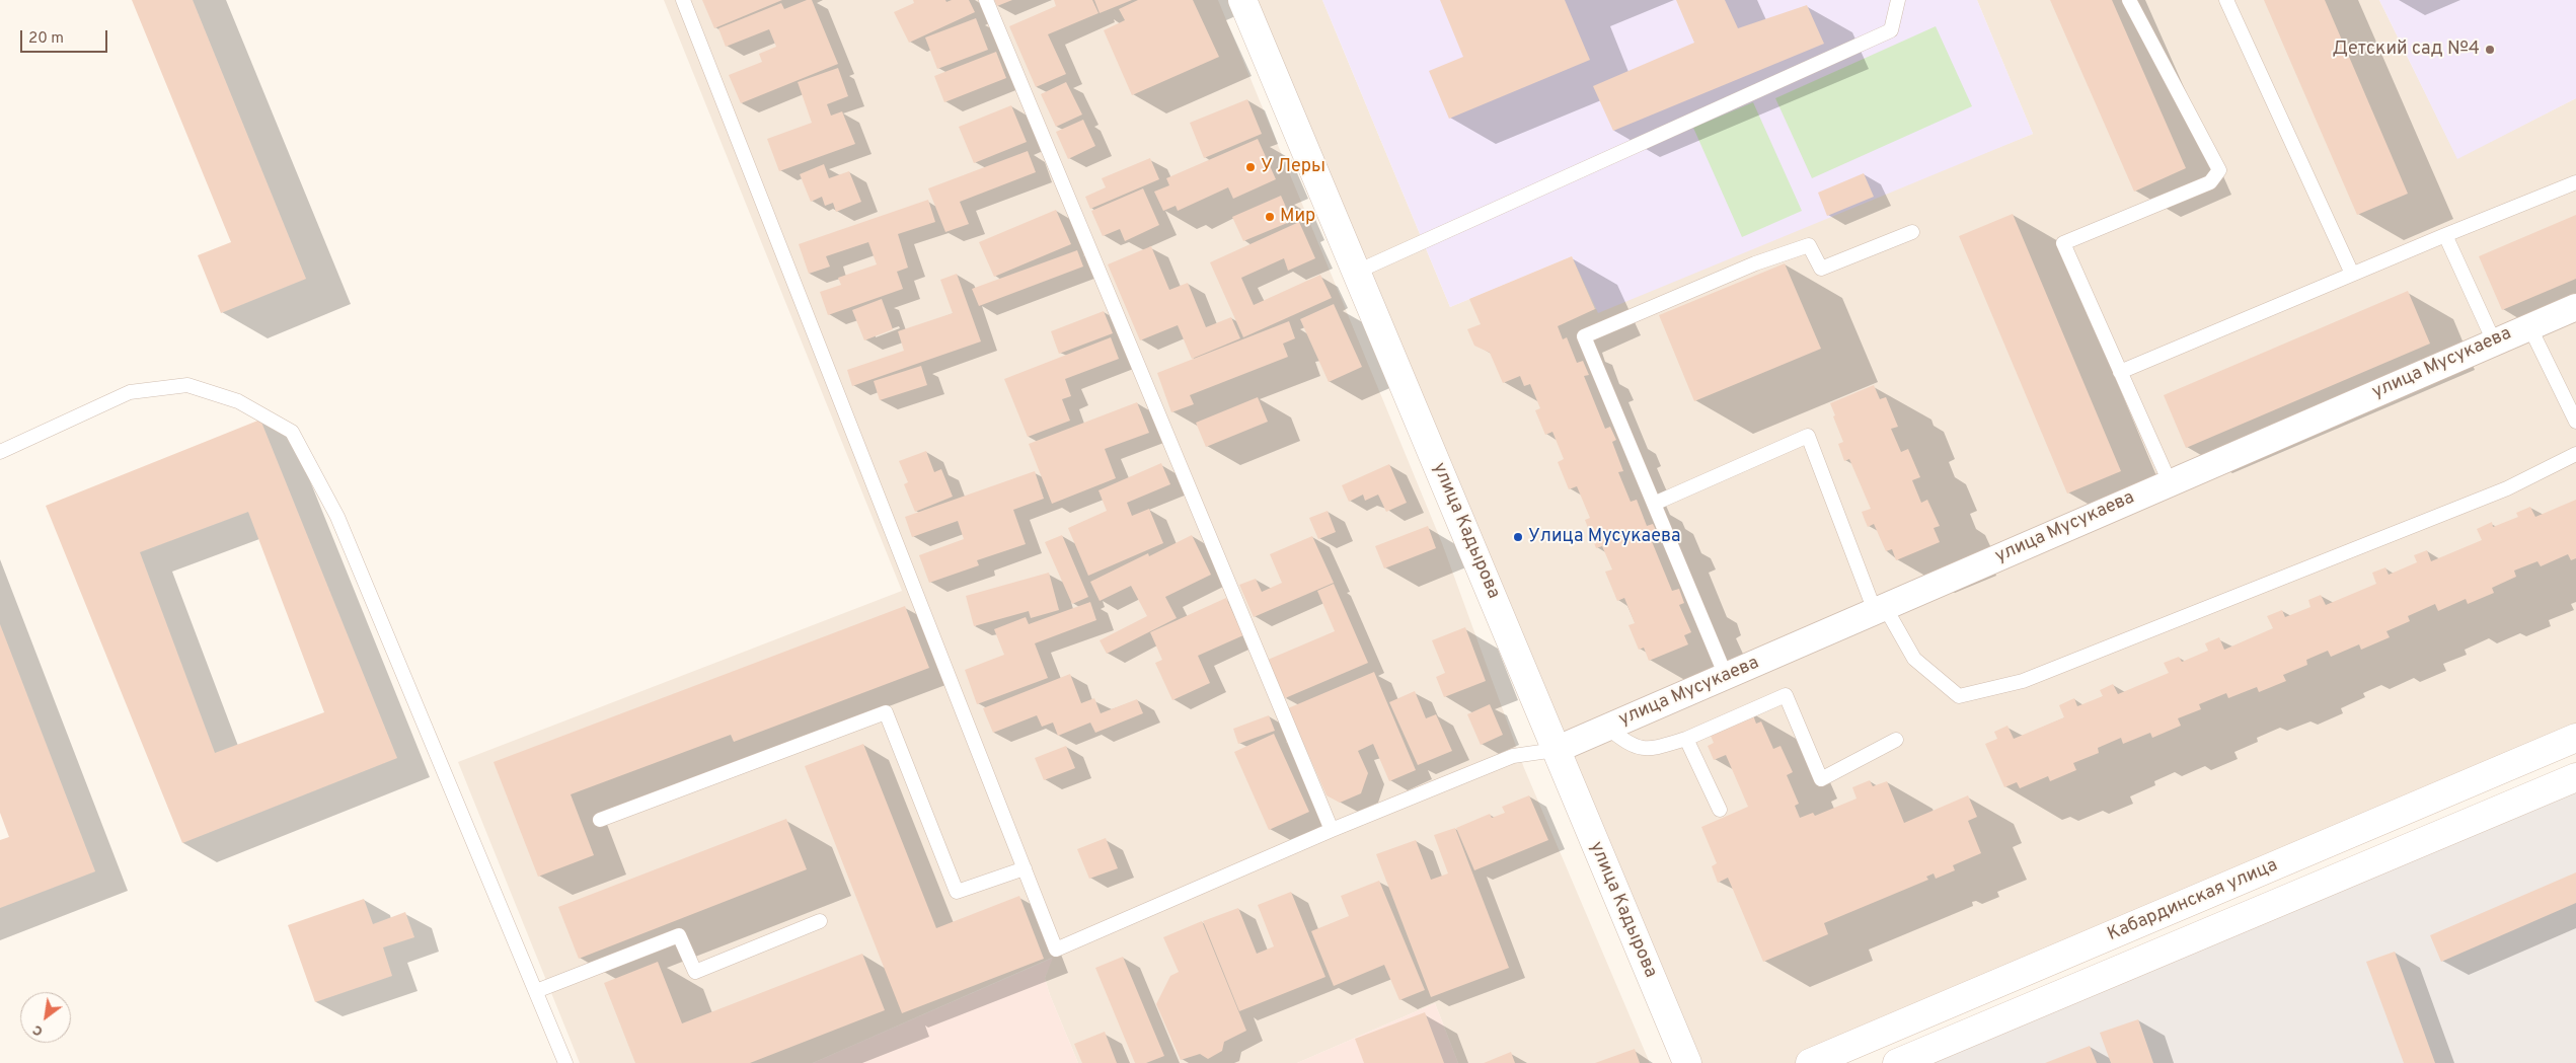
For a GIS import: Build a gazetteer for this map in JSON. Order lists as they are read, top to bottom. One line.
{"streets":{"main road":["улица Кадырова","Кабардинская улица"],"street":["улица Мусукаева"]},"crossings":[["улица Мусукаева","улица Кадырова"]],"places":["Детский сад №4","У Леры","Мир","Улица Мусукаева"],"scale_bar":"20 m","north":"bottom left"}
